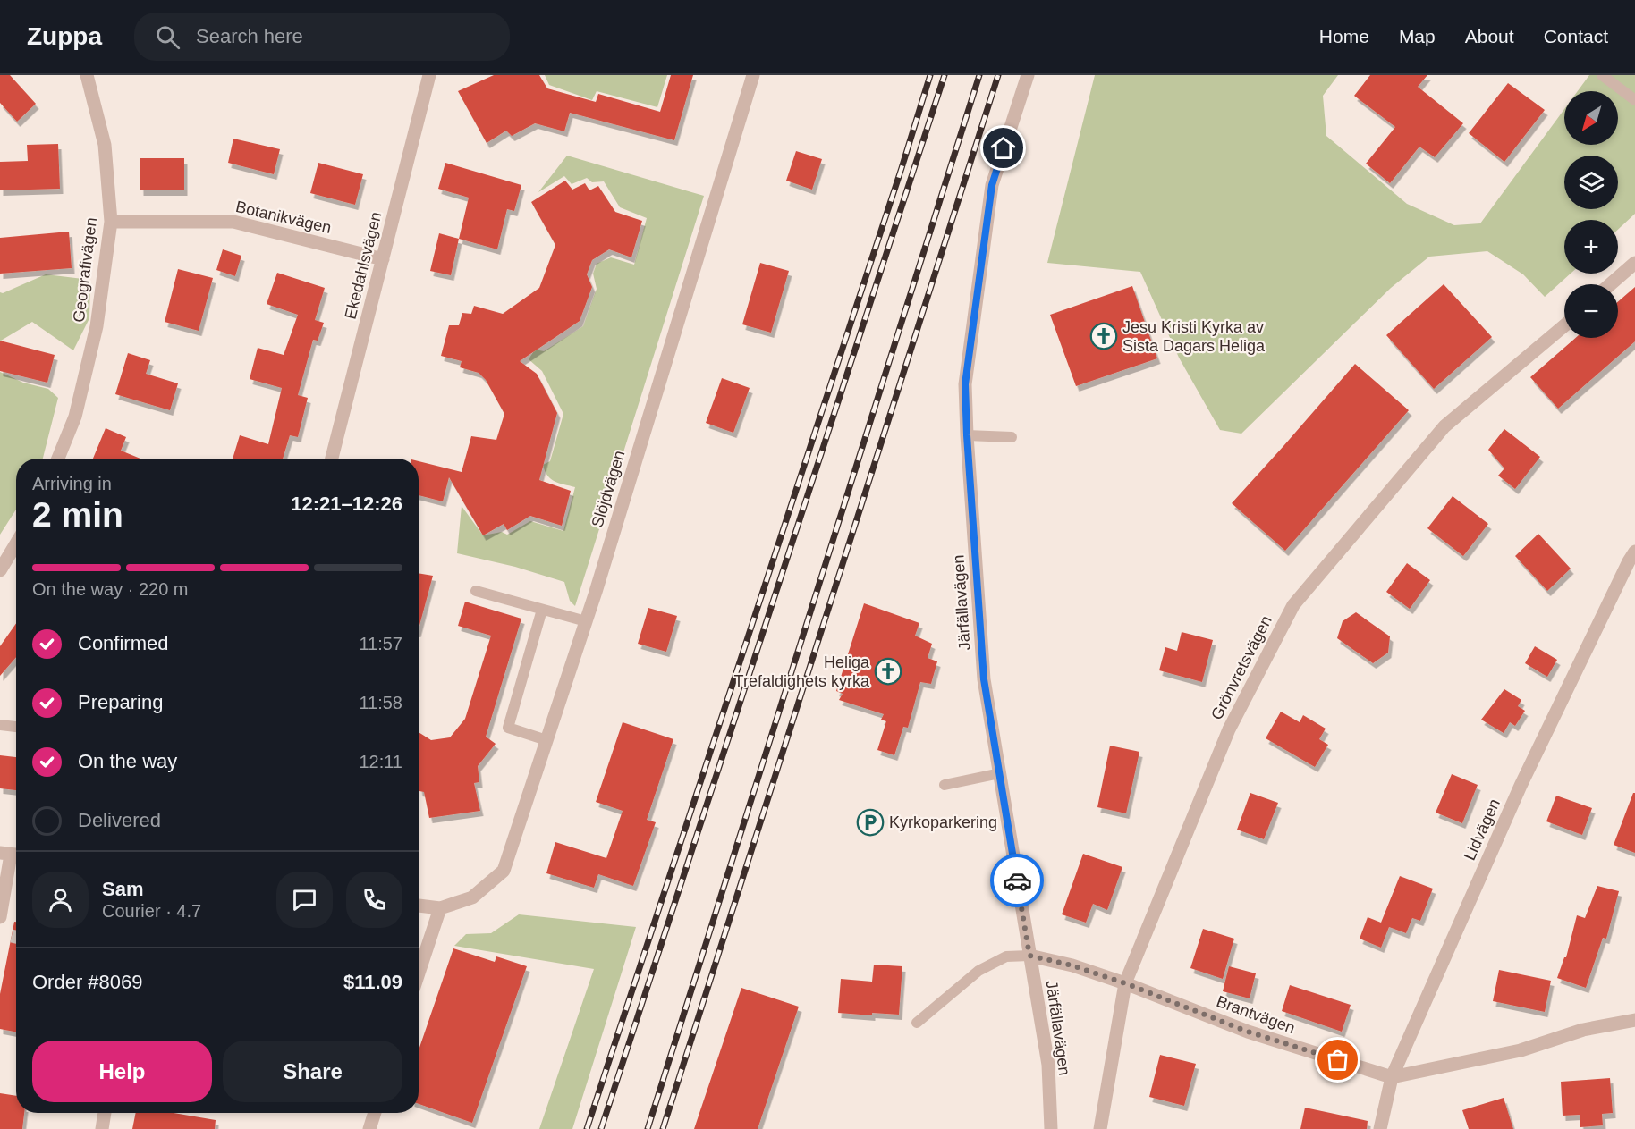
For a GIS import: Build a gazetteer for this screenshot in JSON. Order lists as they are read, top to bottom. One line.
{"streets":{"street":["Botanikvägen","Ekedahlsvägen","Geografivägen","Slöjdvägen","Järfällavägen","Grönvretsvägen","Lidvägen","Brantvägen"]},"crossings":[["Botanikvägen","Ekedahlsvägen"],["Botanikvägen","Geografivägen"],["Järfällavägen","Brantvägen"],["Grönvretsvägen","Brantvägen"],["Lidvägen","Brantvägen"]],"places":{"church":["Jesu Kristi Kyrka av Sista Dagars Heliga","Heliga Trefaldighets kyrka"],"parking":["Kyrkoparkering"]},"north":"bottom left","page":{"header":"Zuppa","search":"Search here","nav":["Home","Map","About","Contact"],"map_buttons":["+","−"],"heading":["2 min","Arriving in","12:21–12:26"],"panel":["Sam","Courier · 4.7","Order #8069","$11.09"],"bar":"On the way · 220 m","list":[["Confirmed","11:57"],["Preparing","11:58"],["On the way","12:11"],"Delivered"],"buttons":["Help","Share"]}}
